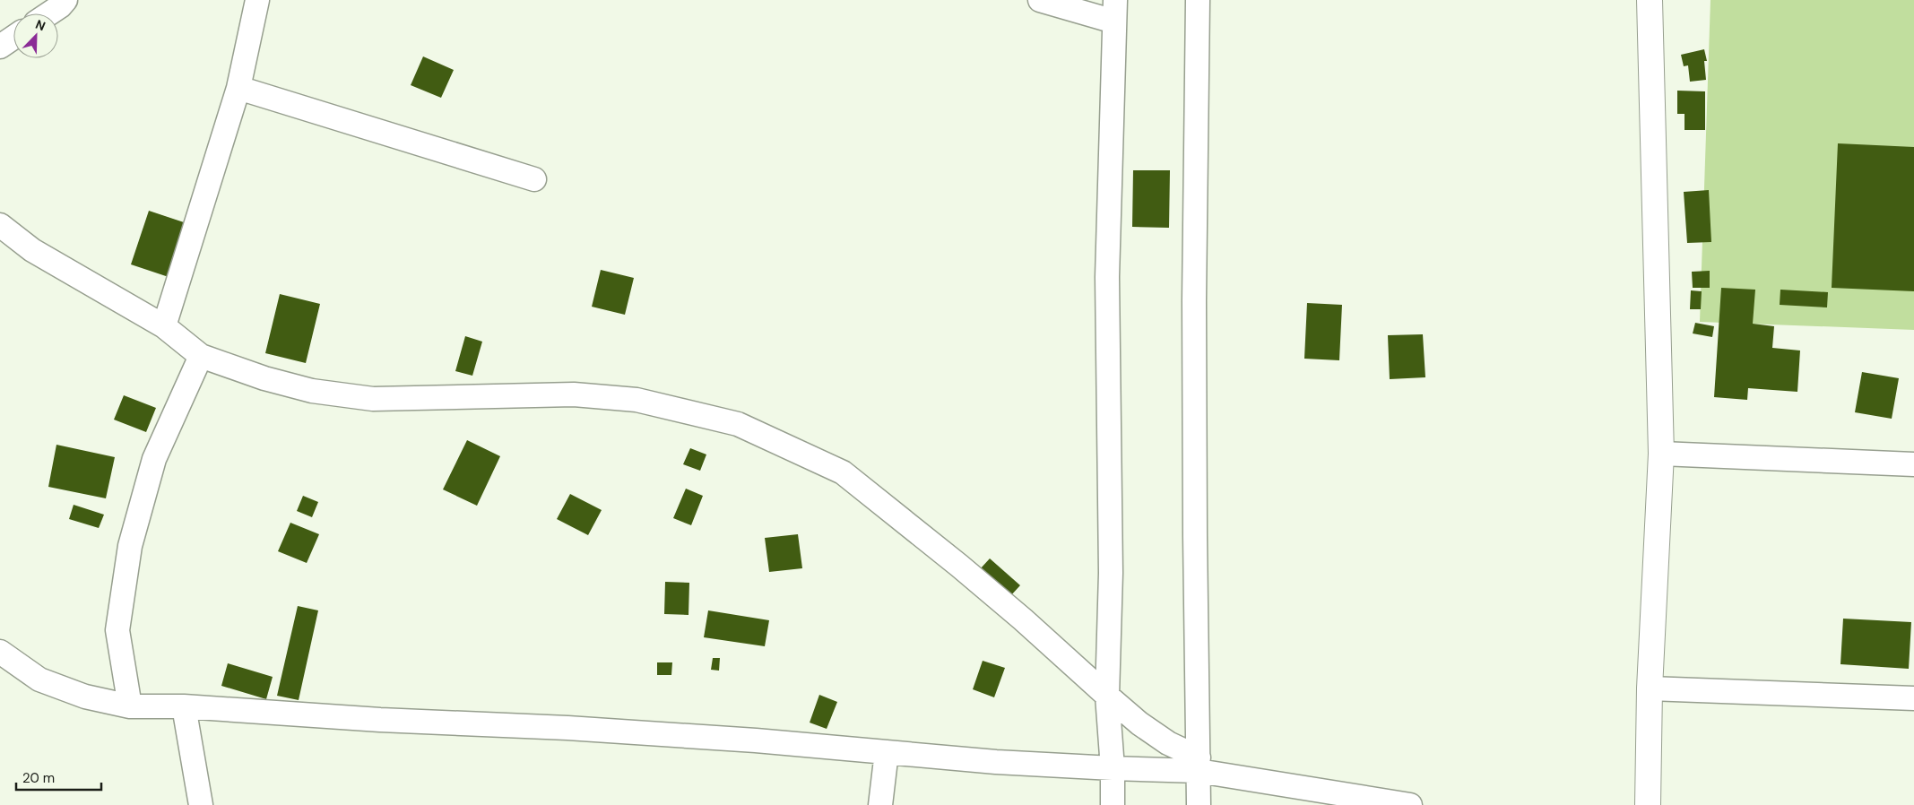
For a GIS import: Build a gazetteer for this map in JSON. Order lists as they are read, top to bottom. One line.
{"scale_bar":"20 m","north":"top right"}
